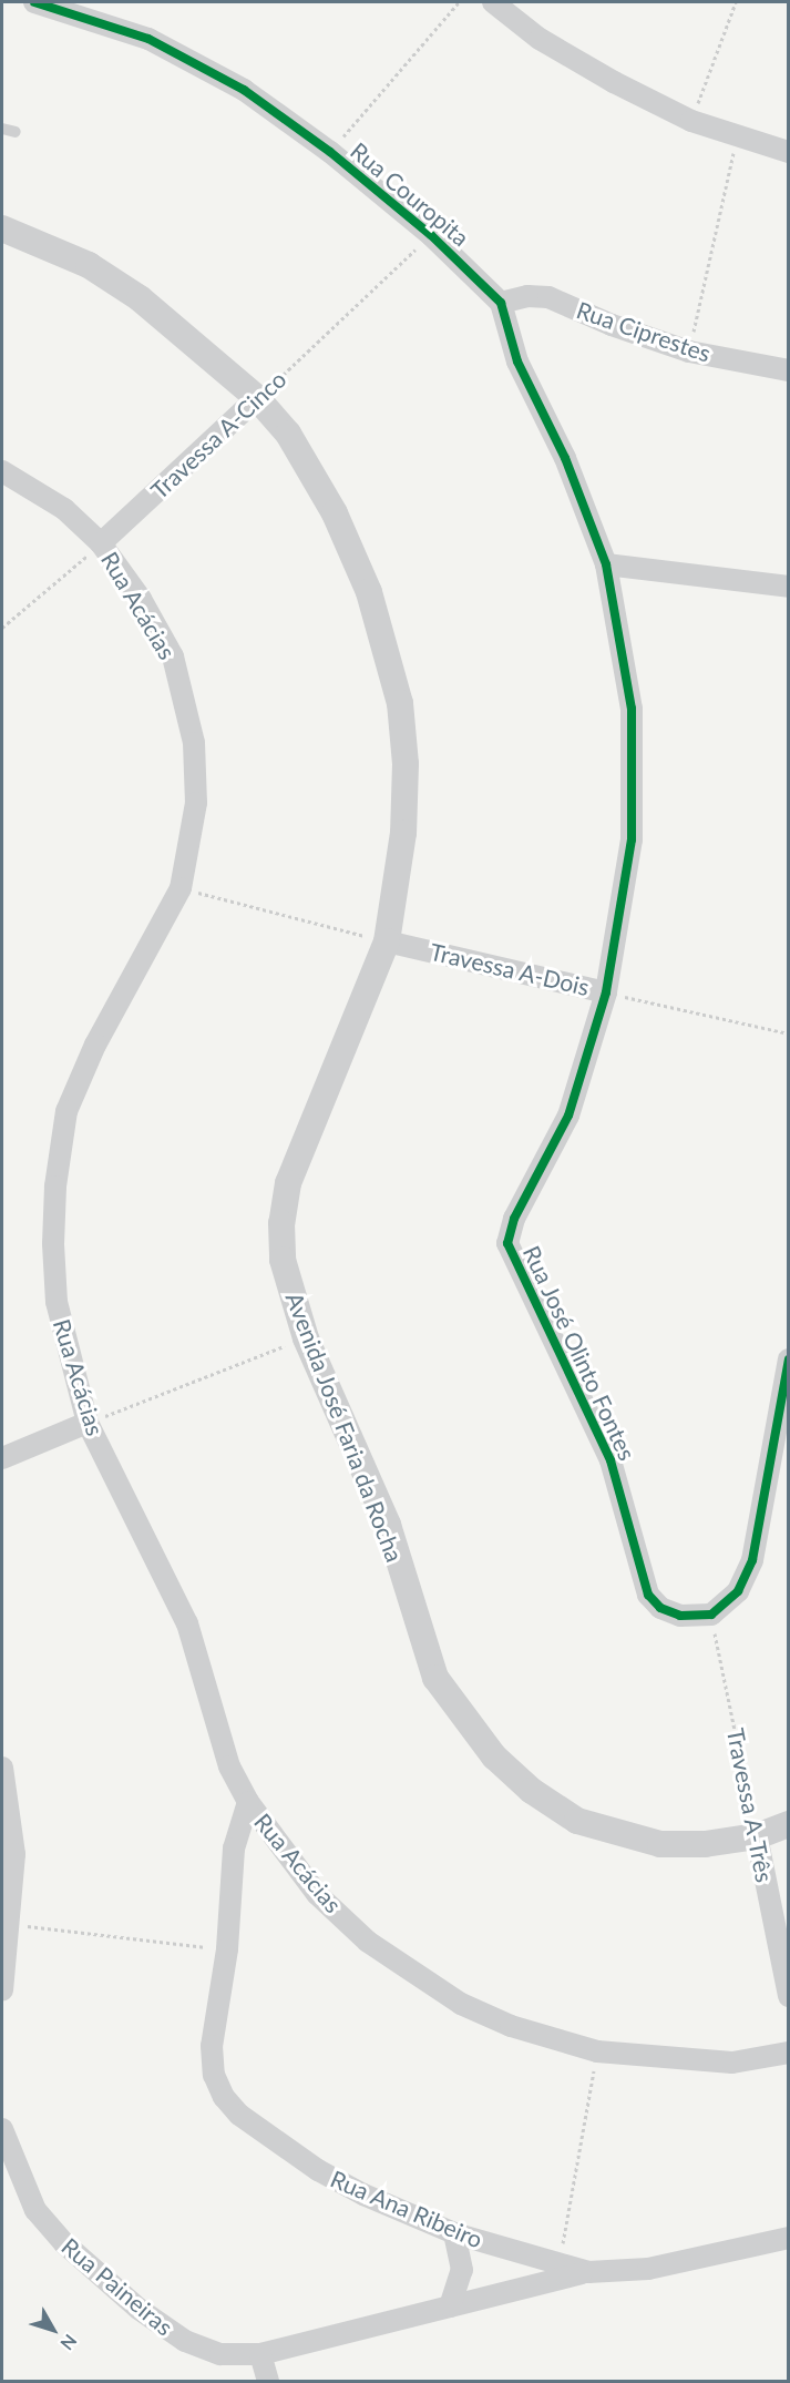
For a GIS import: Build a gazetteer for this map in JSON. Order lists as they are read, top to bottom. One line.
{"streets":{"street":["Rua Couropita","Rua Ciprestes","Travessa A-Cinco","Rua Acácias","Travessa A-Dois","Rua José Olinto Fontes","Avenida José Faria da Rocha","Travessa A-Três","Rua Ana Ribeiro","Rua Paineiras"]},"crossings":[["Rua Couropita","Rua Ciprestes"],["Rua Couropita","Travessa A-Cinco"],["Travessa A-Cinco","Rua Acácias"],["Travessa A-Cinco","Avenida José Faria da Rocha"],["Rua Acácias","Rua Ana Ribeiro"],["Travessa A-Dois","Rua José Olinto Fontes"],["Travessa A-Dois","Avenida José Faria da Rocha"],["Rua José Olinto Fontes","Travessa A-Três"],["Avenida José Faria da Rocha","Travessa A-Três"],["Rua Ana Ribeiro","Rua Paineiras"]],"north":"bottom right"}
